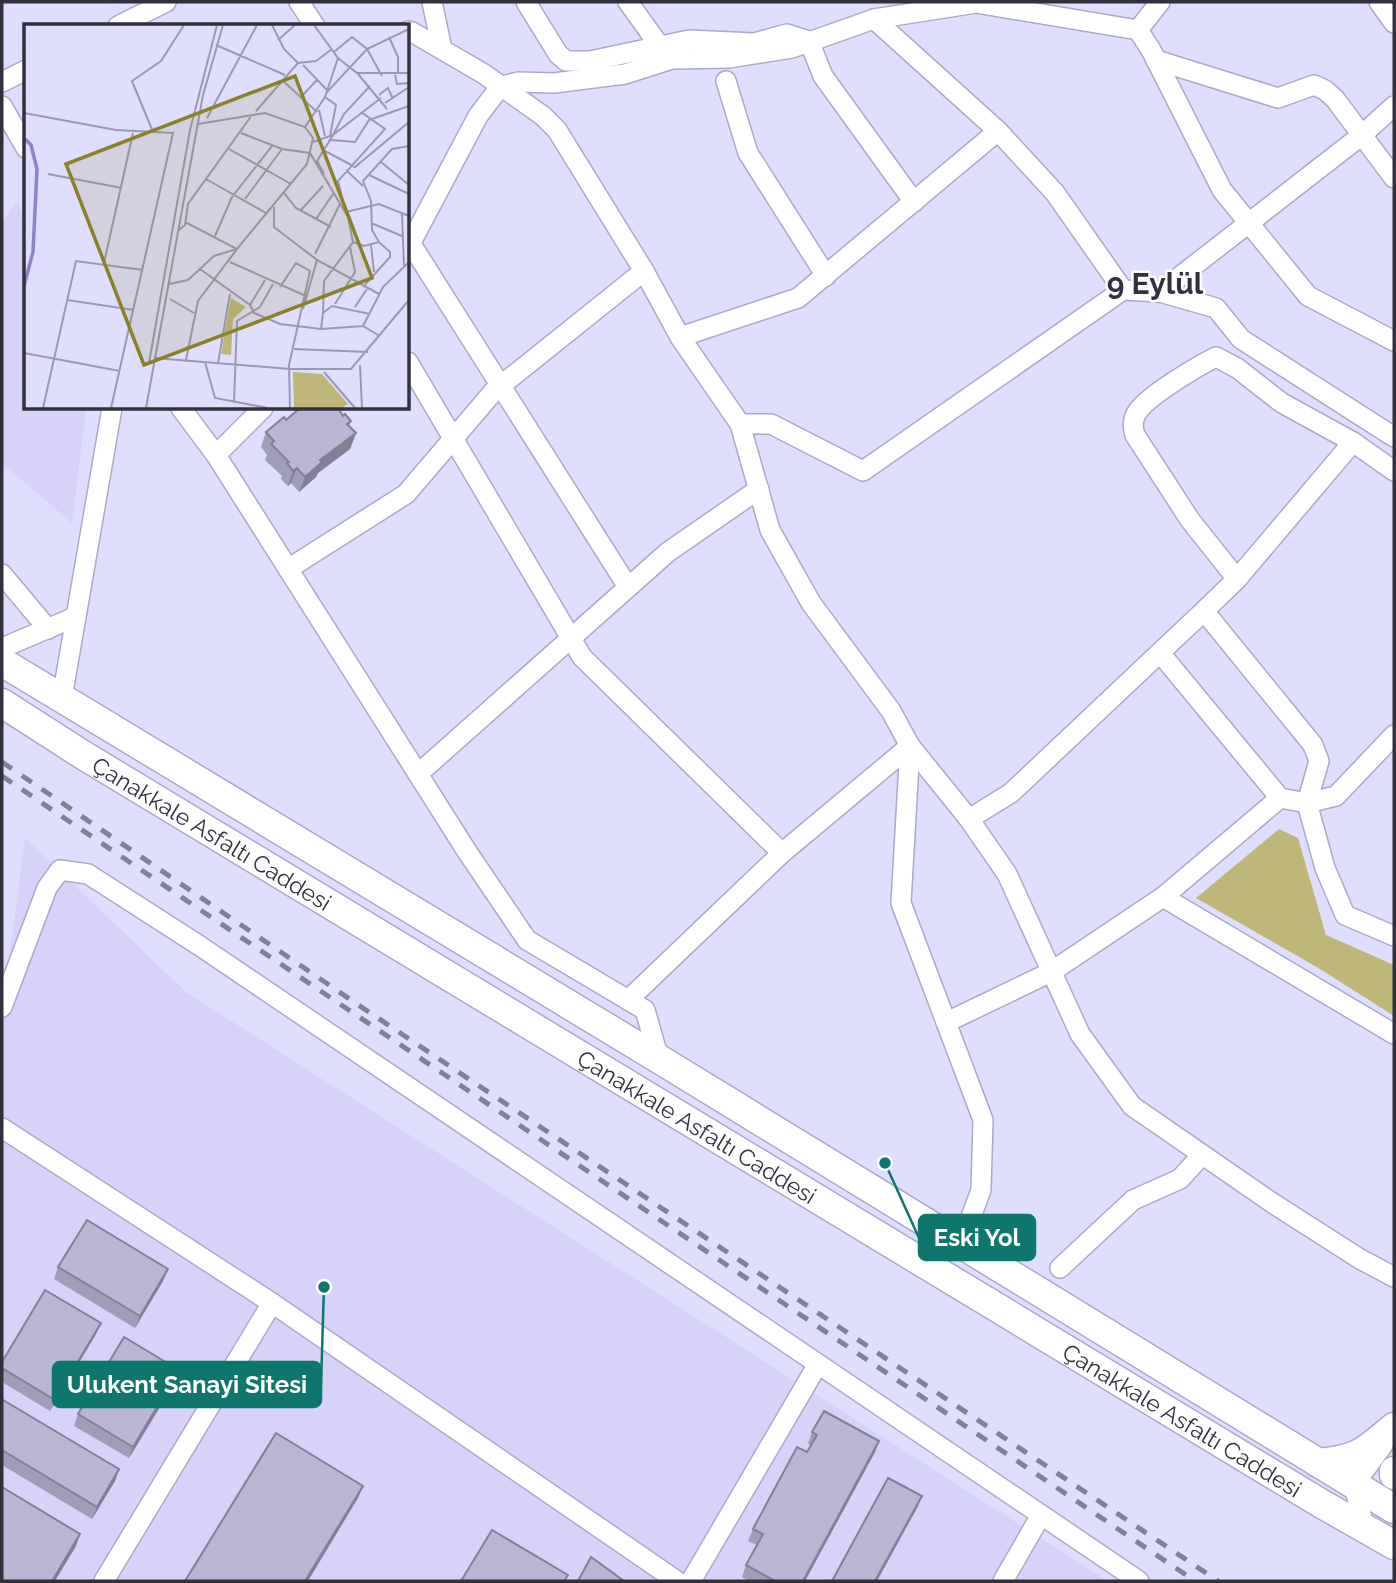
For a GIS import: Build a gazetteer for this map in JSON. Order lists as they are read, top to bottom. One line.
{"streets":{"highway":["Çanakkale Asfaltı Caddesi"]},"districts":["9 Eylül"],"places":["Eski Yol","Ulukent Sanayi Sitesi"]}
